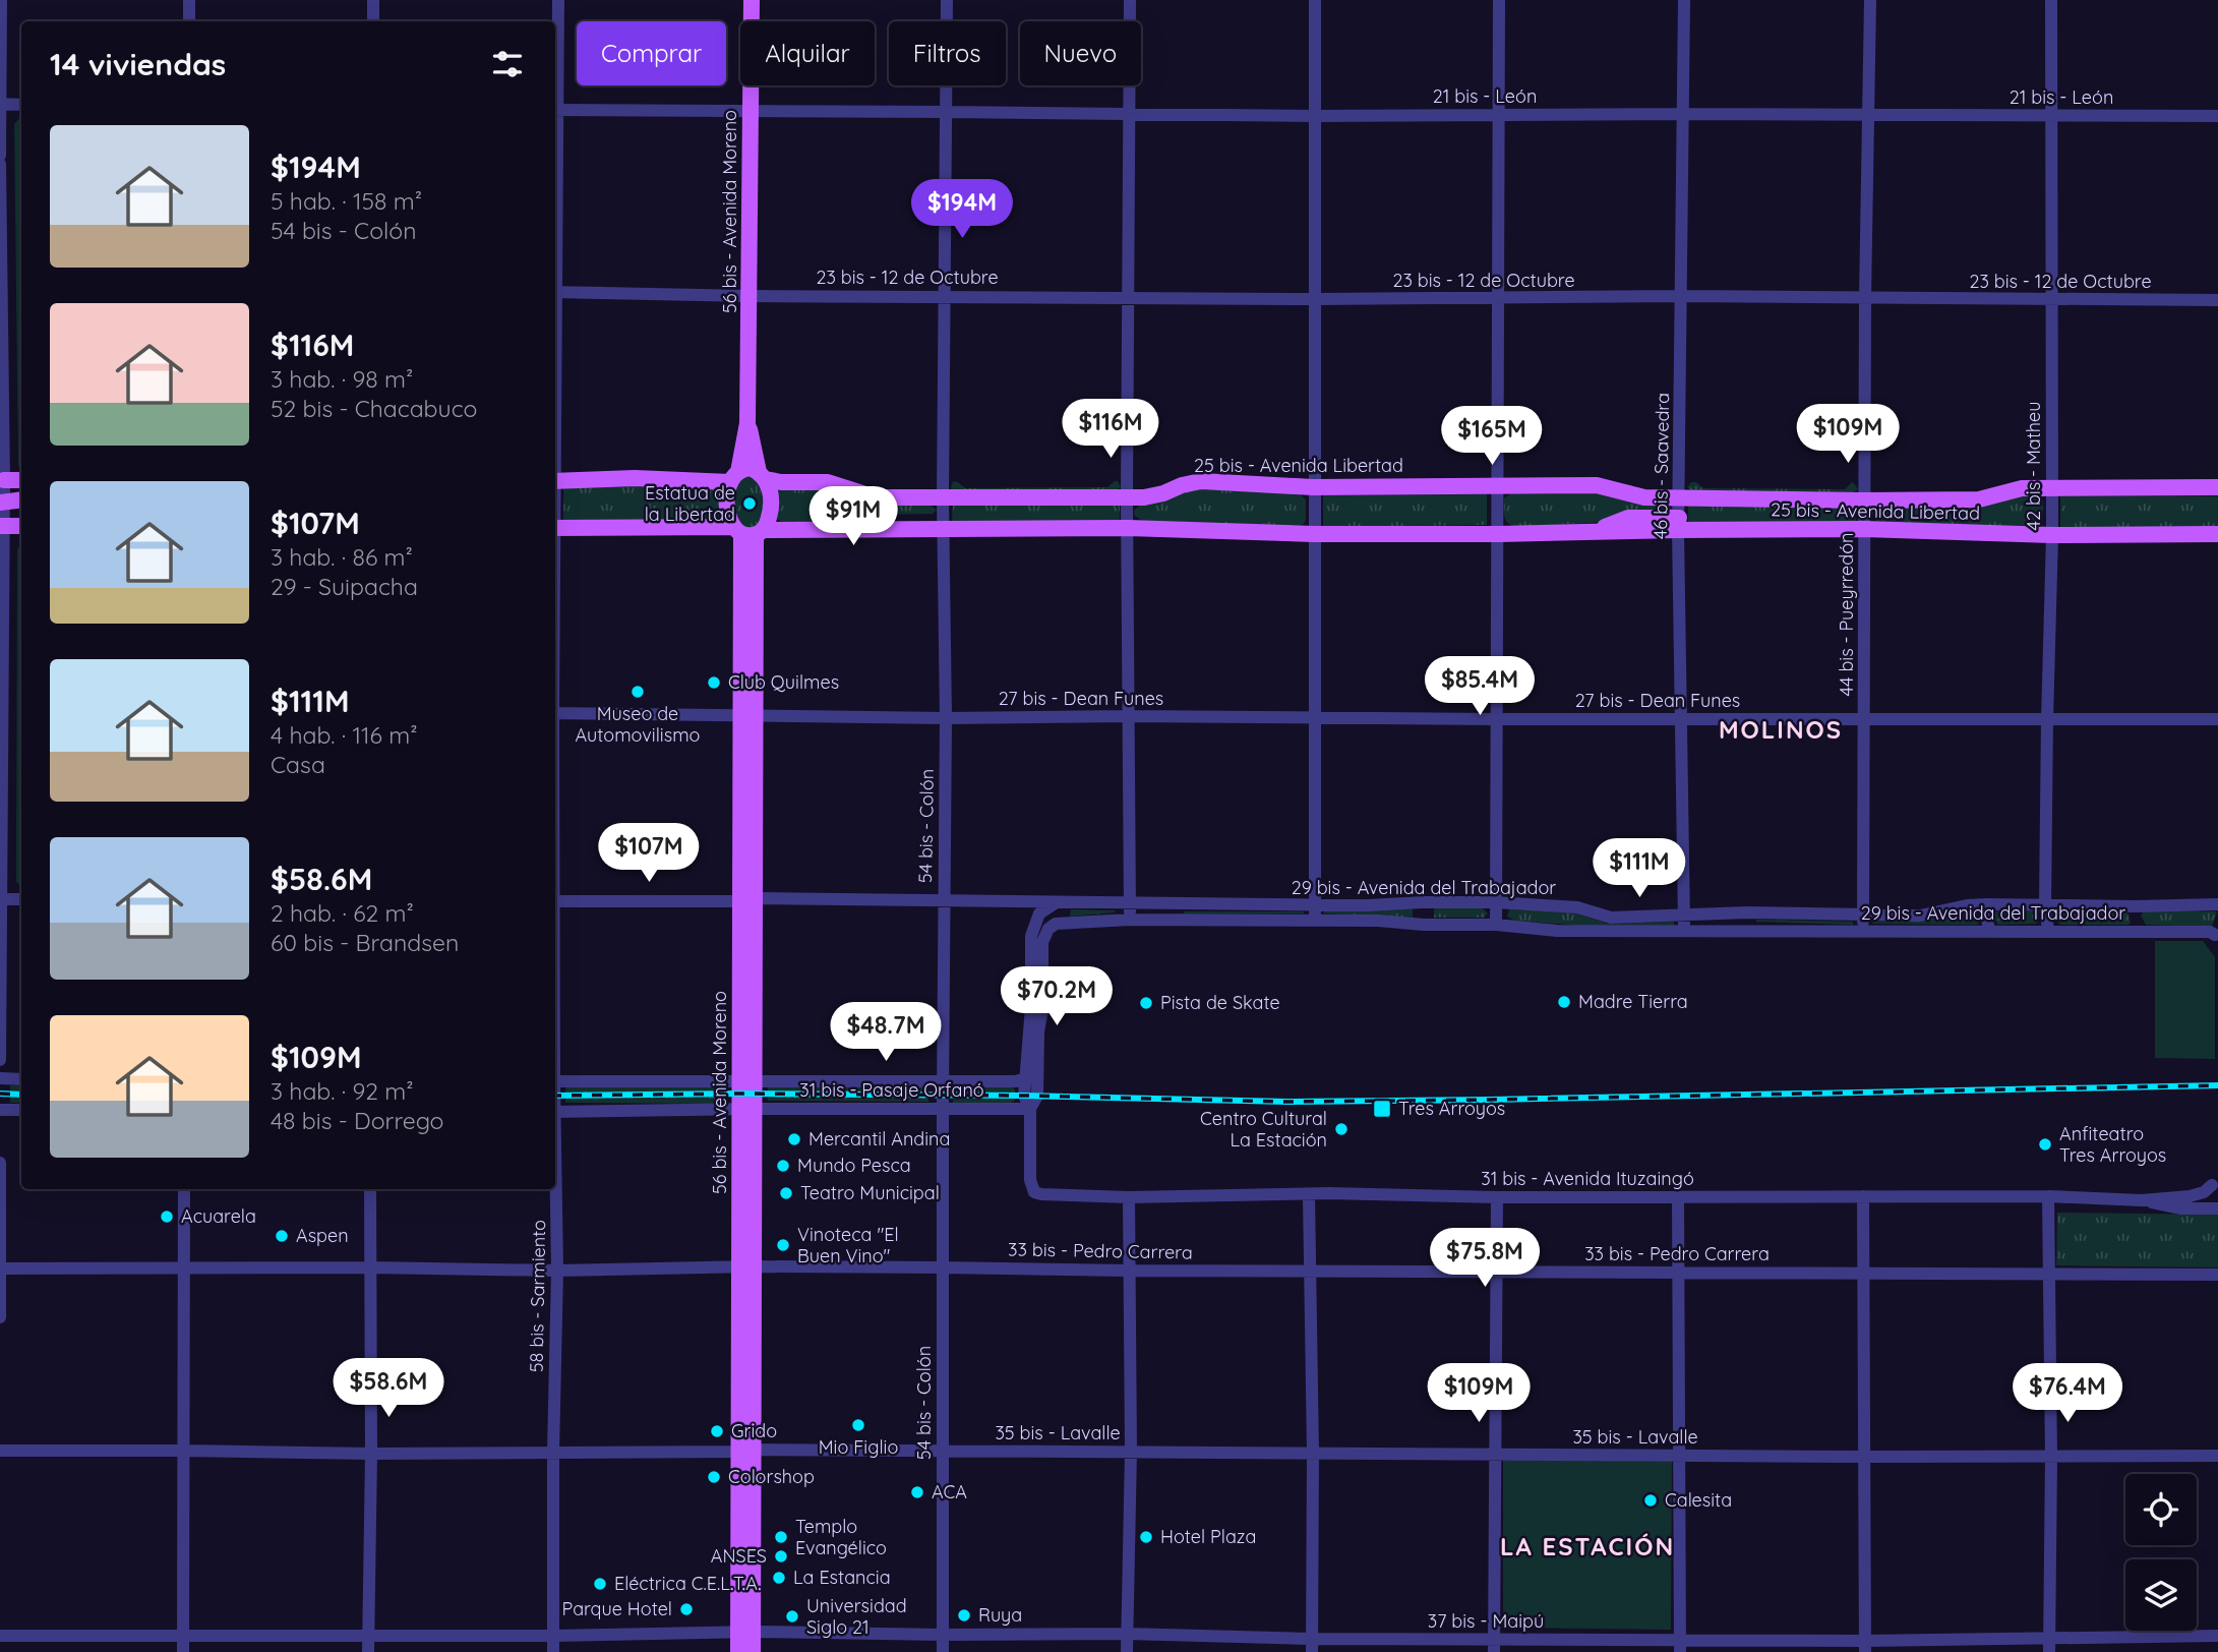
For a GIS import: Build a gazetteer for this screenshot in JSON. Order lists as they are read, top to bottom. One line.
{"streets":{"main road":["56 bis - Avenida Moreno","25 bis - Avenida Libertad"],"street":["21 bis - León","23 bis - 12 de Octubre","46 bis - Saavedra","42 bis - Matheu","44 bis - Pueyrredón","27 bis - Dean Funes","54 bis - Colón","29 bis - Avenida del Trabajador","31 bis - Pasaje Orfanó","31 bis - Avenida Ituzaingó","33 bis - Pedro Carrera","58 bis - Sarmiento","35 bis - Lavalle","37 bis - Maipú"]},"crossings":[["21 bis - León","56 bis - Avenida Moreno"],["21 bis - León","46 bis - Saavedra"],["21 bis - León","42 bis - Matheu"],["21 bis - León","44 bis - Pueyrredón"],["21 bis - León","54 bis - Colón"],["56 bis - Avenida Moreno","23 bis - 12 de Octubre"],["56 bis - Avenida Moreno","25 bis - Avenida Libertad"],["56 bis - Avenida Moreno","27 bis - Dean Funes"],["56 bis - Avenida Moreno","29 bis - Avenida del Trabajador"],["56 bis - Avenida Moreno","31 bis - Pasaje Orfanó"],["56 bis - Avenida Moreno","33 bis - Pedro Carrera"],["56 bis - Avenida Moreno","35 bis - Lavalle"],["56 bis - Avenida Moreno","37 bis - Maipú"],["23 bis - 12 de Octubre","46 bis - Saavedra"],["23 bis - 12 de Octubre","42 bis - Matheu"],["23 bis - 12 de Octubre","44 bis - Pueyrredón"],["23 bis - 12 de Octubre","54 bis - Colón"],["25 bis - Avenida Libertad","46 bis - Saavedra"],["25 bis - Avenida Libertad","42 bis - Matheu"],["25 bis - Avenida Libertad","44 bis - Pueyrredón"],["25 bis - Avenida Libertad","54 bis - Colón"],["46 bis - Saavedra","27 bis - Dean Funes"],["46 bis - Saavedra","29 bis - Avenida del Trabajador"],["42 bis - Matheu","27 bis - Dean Funes"],["42 bis - Matheu","29 bis - Avenida del Trabajador"],["44 bis - Pueyrredón","27 bis - Dean Funes"],["44 bis - Pueyrredón","29 bis - Avenida del Trabajador"],["27 bis - Dean Funes","54 bis - Colón"],["54 bis - Colón","29 bis - Avenida del Trabajador"],["54 bis - Colón","31 bis - Pasaje Orfanó"],["54 bis - Colón","33 bis - Pedro Carrera"],["54 bis - Colón","35 bis - Lavalle"],["54 bis - Colón","37 bis - Maipú"],["29 bis - Avenida del Trabajador","31 bis - Pasaje Orfanó"],["31 bis - Pasaje Orfanó","31 bis - Avenida Ituzaingó"],["33 bis - Pedro Carrera","58 bis - Sarmiento"],["58 bis - Sarmiento","35 bis - Lavalle"],["58 bis - Sarmiento","37 bis - Maipú"]],"districts":["MOLINOS","LA ESTACIÓN"],"places":{"other":["Estatua de la Libertad","Club Quilmes","Museo de Automovilismo","Madre Tierra","Pista de Skate","Centro Cultural La Estación","Mercantil Andina","Anfiteatro Tres Arroyos","Mundo Pesca","Teatro Municipal","Acuarela","Aspen","Vinoteca \"El Buen Vino\"","Mio Figlio","Grido","Colorshop","ACA","Calesita","Templo Evangélico","Hotel Plaza","ANSES","La Estancia","Eléctrica C.E.L.T.A.","Parque Hotel","Ruya","Universidad Siglo 21"],"transit":["Tres Arroyos"]},"page":{"chip":["Comprar","Alquilar","Filtros","Nuevo"],"heading":"14 viviendas","list":[{"name":"$194M","note":"5 hab. · 158 m² · 54 bis - Colón"},{"name":"$116M","note":"3 hab. · 98 m² · 52 bis - Chacabuco"},{"name":"$107M","note":"3 hab. · 86 m² · 29 - Suipacha"},{"name":"$111M","note":"4 hab. · 116 m² · Casa"},{"name":"$58.6M","note":"2 hab. · 62 m² · 60 bis - Brandsen"},{"name":"$109M","note":"3 hab. · 92 m² · 48 bis - Dorrego"}],"price":["$194M","$116M","$109M","$165M","$91M","$85.4M","$107M","$111M","$70.2M","$48.7M","$75.8M","$58.6M","$109M","$76.4M"]}}
